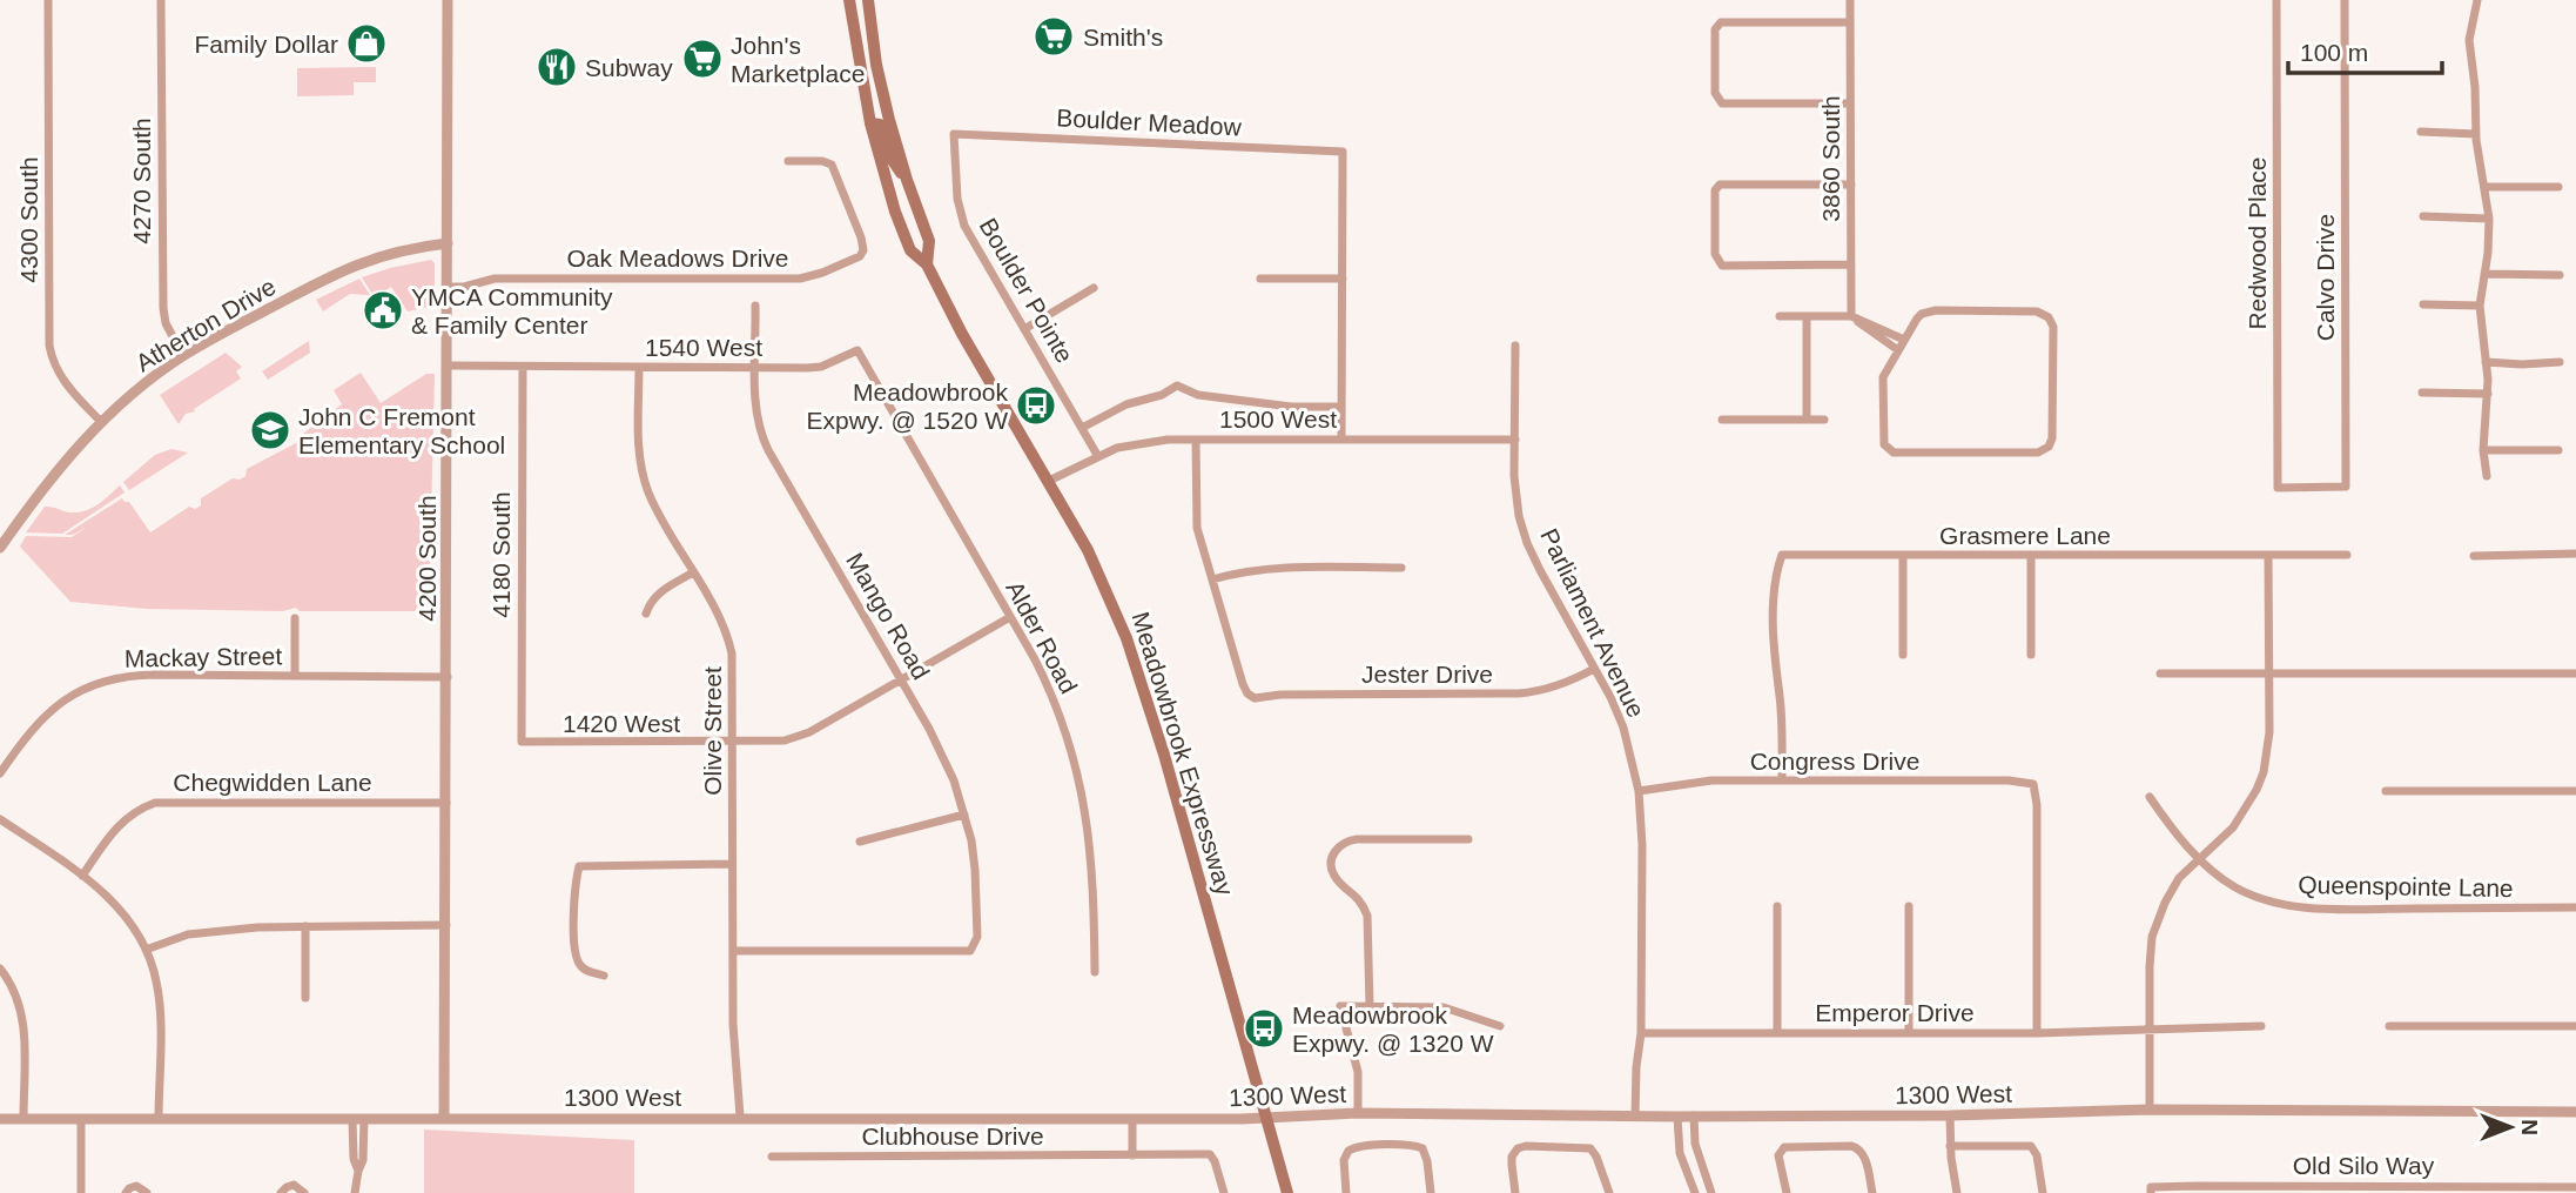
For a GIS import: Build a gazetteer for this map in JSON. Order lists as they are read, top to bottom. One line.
{"streets":{"main road":["Meadowbrook Expressway"],"street":["Boulder Meadow","3860 South","4270 South","4300 South","Redwood Place","Oak Meadows Drive","Calvo Drive","Boulder Pointe","Atherton Drive","1540 West","1500 West","Grasmere Lane","4180 South","4200 South","Mango Road","Parliament Avenue","Alder Road","Mackay Street","Jester Drive","1420 West","Olive Street","Congress Drive","Chegwidden Lane","Queenspointe Lane","Emperor Drive","1300 West","Clubhouse Drive","Old Silo Way"]},"crossings":[["Boulder Meadow","Boulder Pointe"],["4270 South","Atherton Drive"],["4300 South","Atherton Drive"],["Redwood Place","Calvo Drive"],["Oak Meadows Drive","4200 South"],["Boulder Pointe","1500 West"],["Atherton Drive","4200 South"],["1540 West","4180 South"],["1540 West","4200 South"],["1540 West","Mango Road"],["1540 West","Alder Road"],["1540 West","Olive Street"],["1500 West","Parliament Avenue"],["1500 West","Meadowbrook Expressway"],["Grasmere Lane","Congress Drive"],["4180 South","1420 West"],["4200 South","Mackay Street"],["4200 South","Chegwidden Lane"],["4200 South","1300 West"],["Mango Road","1420 West"],["Mango Road","Olive Street"],["Parliament Avenue","Jester Drive"],["Parliament Avenue","Congress Drive"],["Parliament Avenue","Emperor Drive"],["Parliament Avenue","1300 West"],["Alder Road","1420 West"],["1420 West","Olive Street"],["Olive Street","1300 West"],["Meadowbrook Expressway","1300 West"],["Congress Drive","Emperor Drive"]],"places":{"supermarket":["Smith's","John's Marketplace"],"shop":["Family Dollar"],"restaurant":["Subway"],"public building":["YMCA Community & Family Center"],"bus stop":["Meadowbrook Expwy. @ 1520 W","Meadowbrook Expwy. @ 1320 W"],"school or university":["John C Fremont Elementary School"]},"scale_bar":"100 m","north":"right"}
